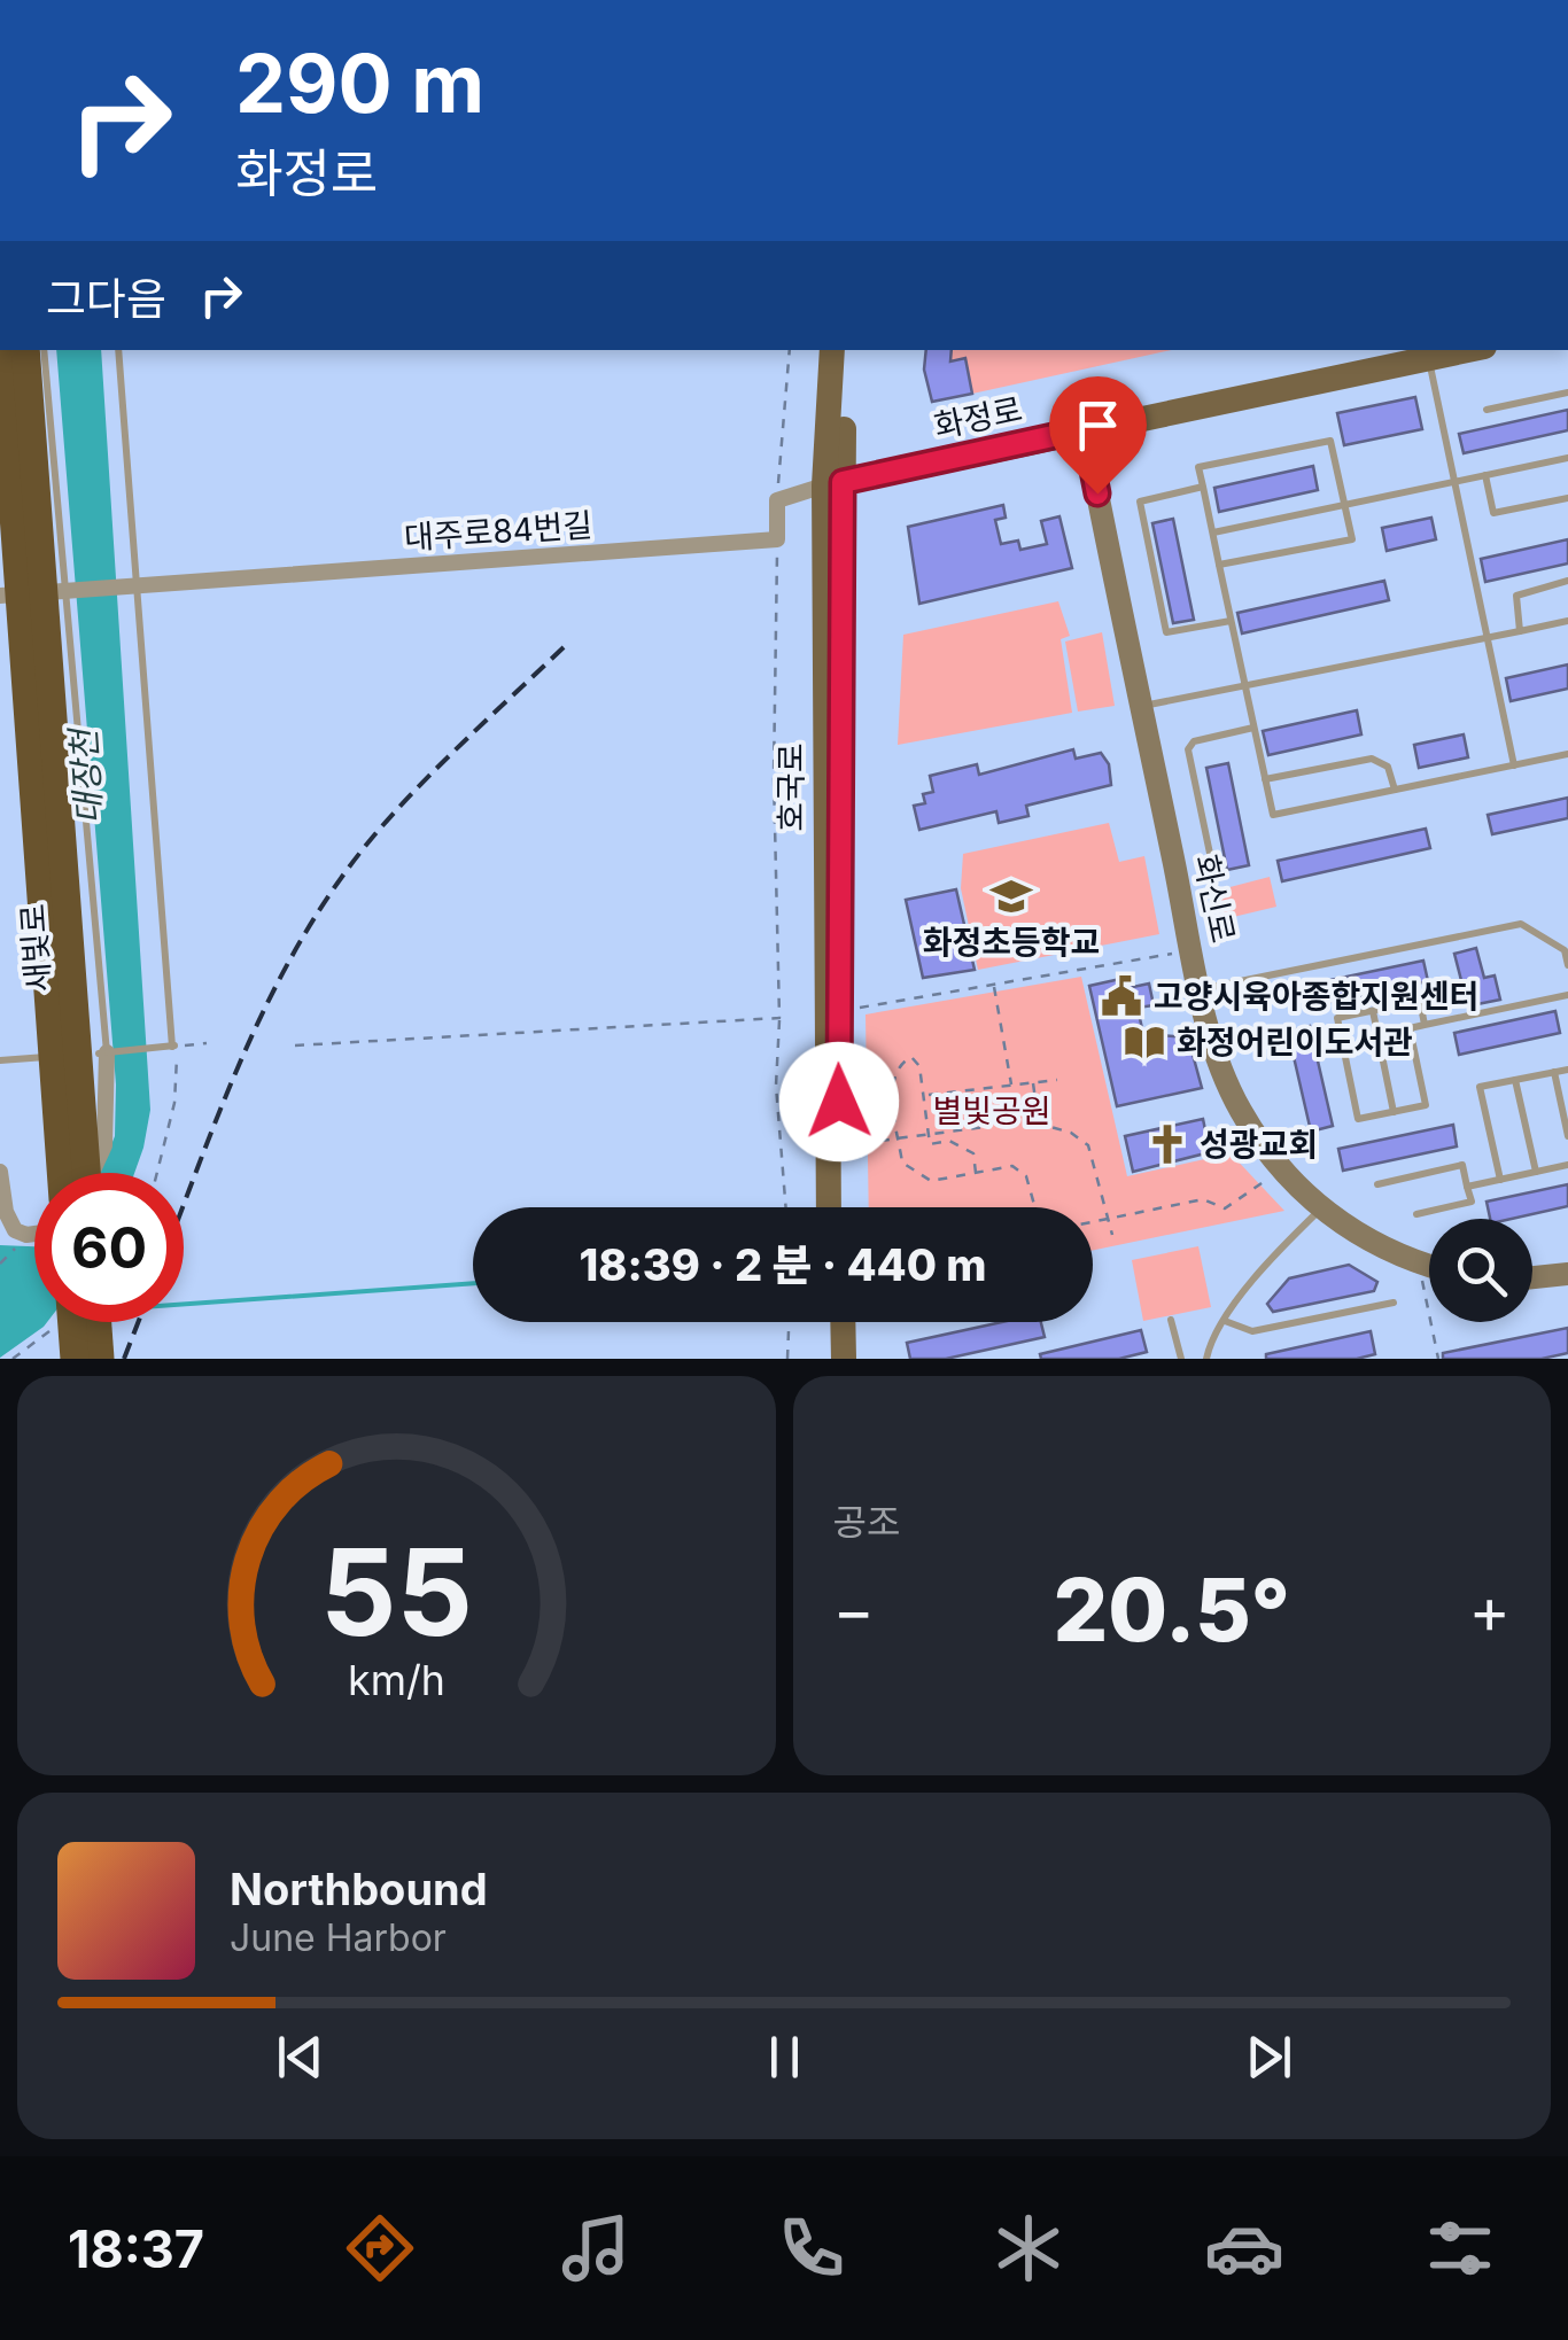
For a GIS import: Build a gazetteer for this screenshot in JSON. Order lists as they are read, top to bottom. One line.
{"streets":{"highway":["새빛로"],"main road":["화정로","호국로","화신로"],"street":["대주로84번길"]},"crossings":[["화정로","호국로"],["화정로","화신로"]],"water":["대장천"],"parks":["별빛공원"],"places":{"school or university":["화정초등학교"],"public building":["고양시육아종합지원센터"],"library":["화정어린이도서관"],"church":["성광교회"]},"page":{"turn":["290 m","화정로"],"then":"그다음","limit":"60","trip":"18:39 · 2 분 · 440 m","tile":"공조","heat":["−","20.5°","+"],"song":["Northbound","June Harbor"],"tabs":"18:37","gauge":["55","km/h"]}}
